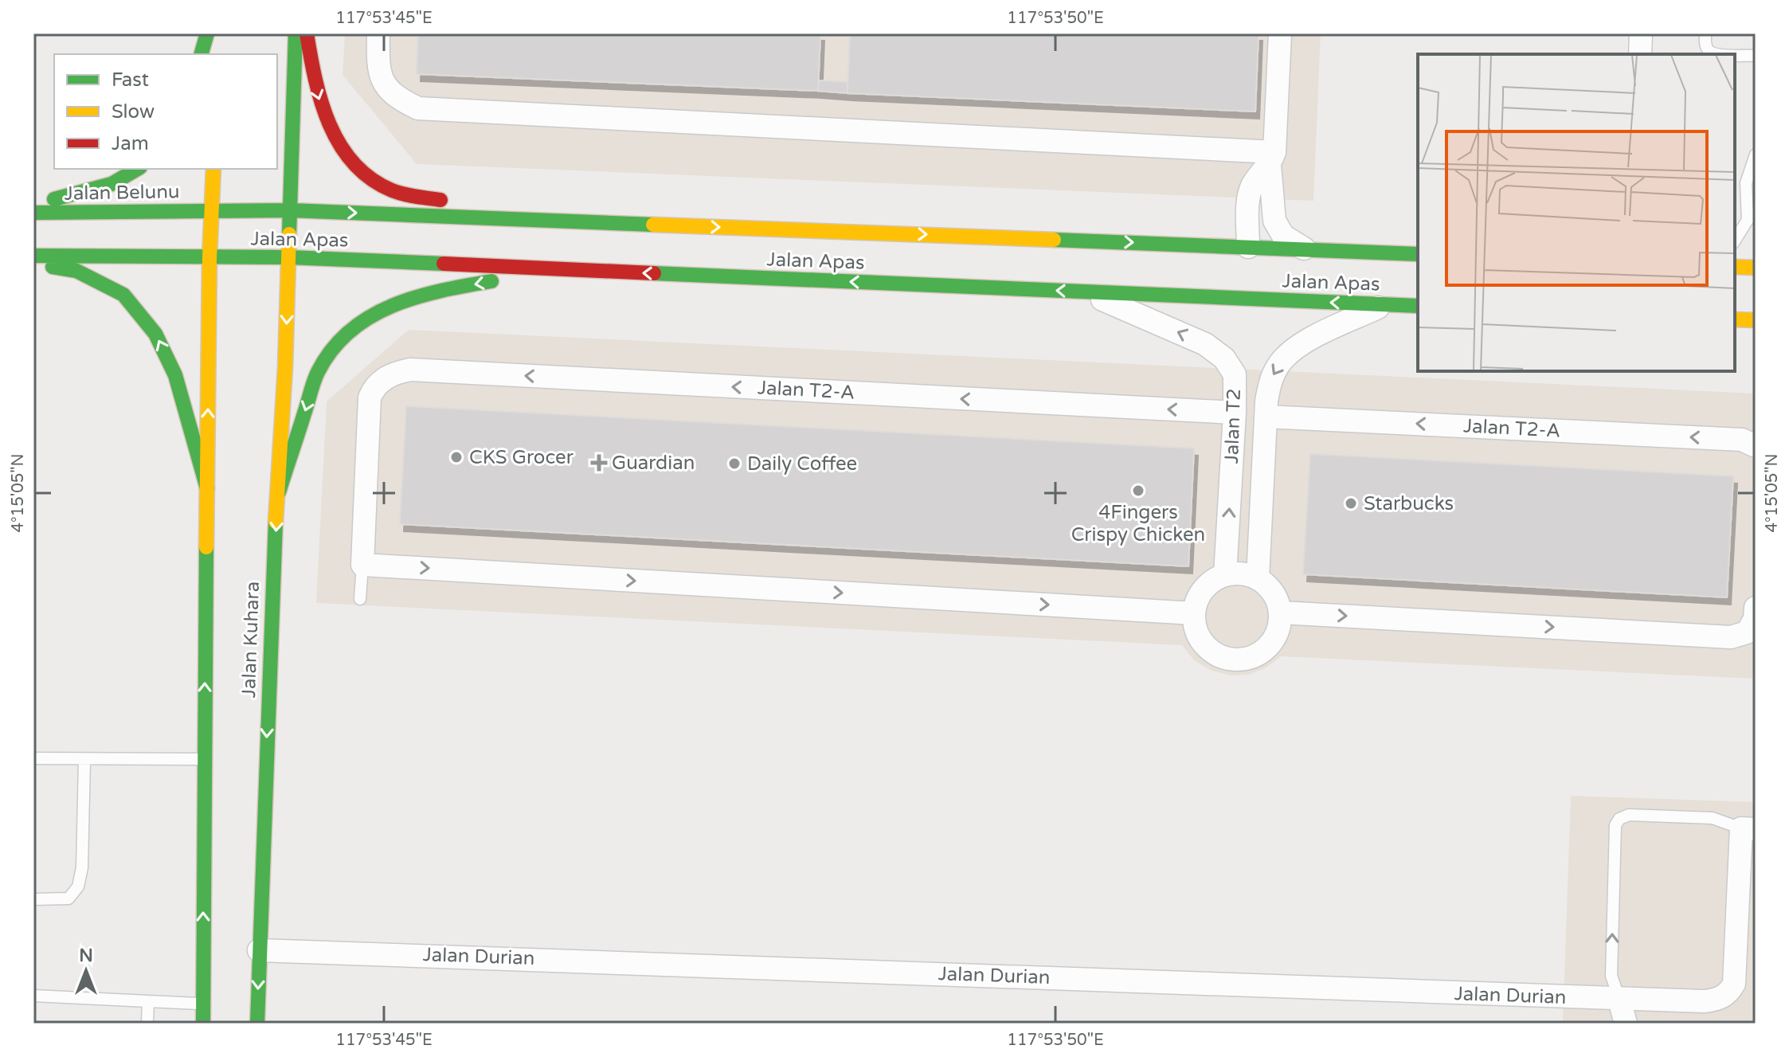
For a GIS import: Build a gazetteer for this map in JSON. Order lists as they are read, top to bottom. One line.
{"streets":{"main road":["Jalan Belunu","Jalan Apas","Jalan Kuhara"],"street":["Jalan T2-A","Jalan T2","Jalan Durian"]},"crossings":[["Jalan Belunu","Jalan Apas"],["Jalan Apas","Jalan T2"],["Jalan Apas","Jalan Kuhara"],["Jalan T2-A","Jalan T2"],["Jalan Kuhara","Jalan Durian"]],"places":{"other":["CKS Grocer","Daily Coffee","4Fingers Crispy Chicken","Starbucks"],"health":["Guardian"]},"legend":["Fast","Slow","Jam"],"north":"top","coordinates":["117°53'45\"E","117°53'50\"E","4°15'05\"N"]}
